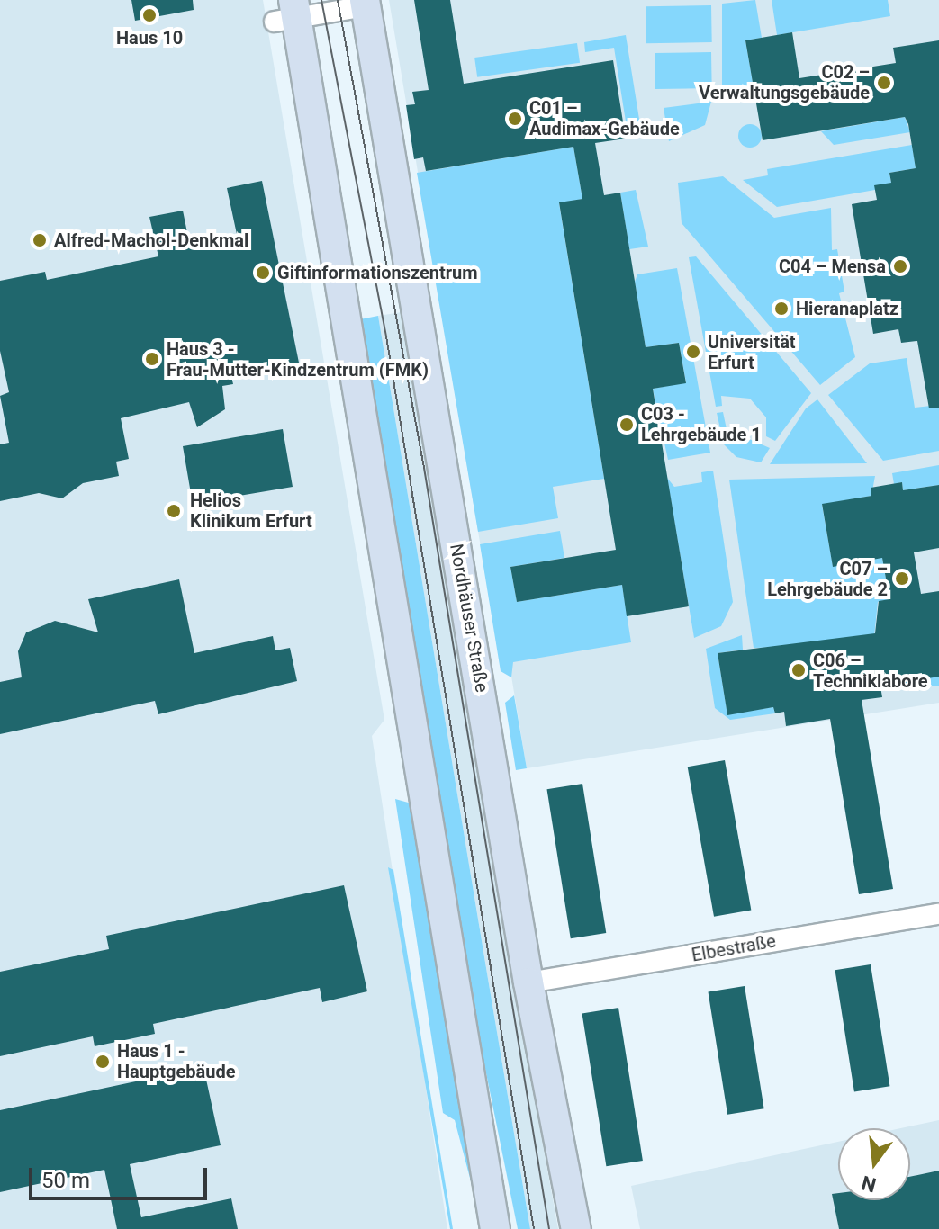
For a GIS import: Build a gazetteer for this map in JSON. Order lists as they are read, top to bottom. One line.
{"streets":{"main road":["Nordhäuser Straße"],"street":["Elbestraße"]},"crossings":[["Nordhäuser Straße","Elbestraße"]],"places":["Haus 10","C02 – Verwaltungsgebäude","C01 – Audimax-Gebäude","Alfred-Machol-Denkmal","C04 – Mensa","Giftinformationszentrum","Hieranaplatz","Universität Erfurt","Haus 3 - Frau-Mutter-Kindzentrum (FMK)","C03 - Lehrgebäude 1","Helios Klinikum Erfurt","C07 – Lehrgebäude 2","C06 – Techniklabore","Haus 1 - Hauptgebäude"],"scale_bar":"50 m","north":"bottom"}
